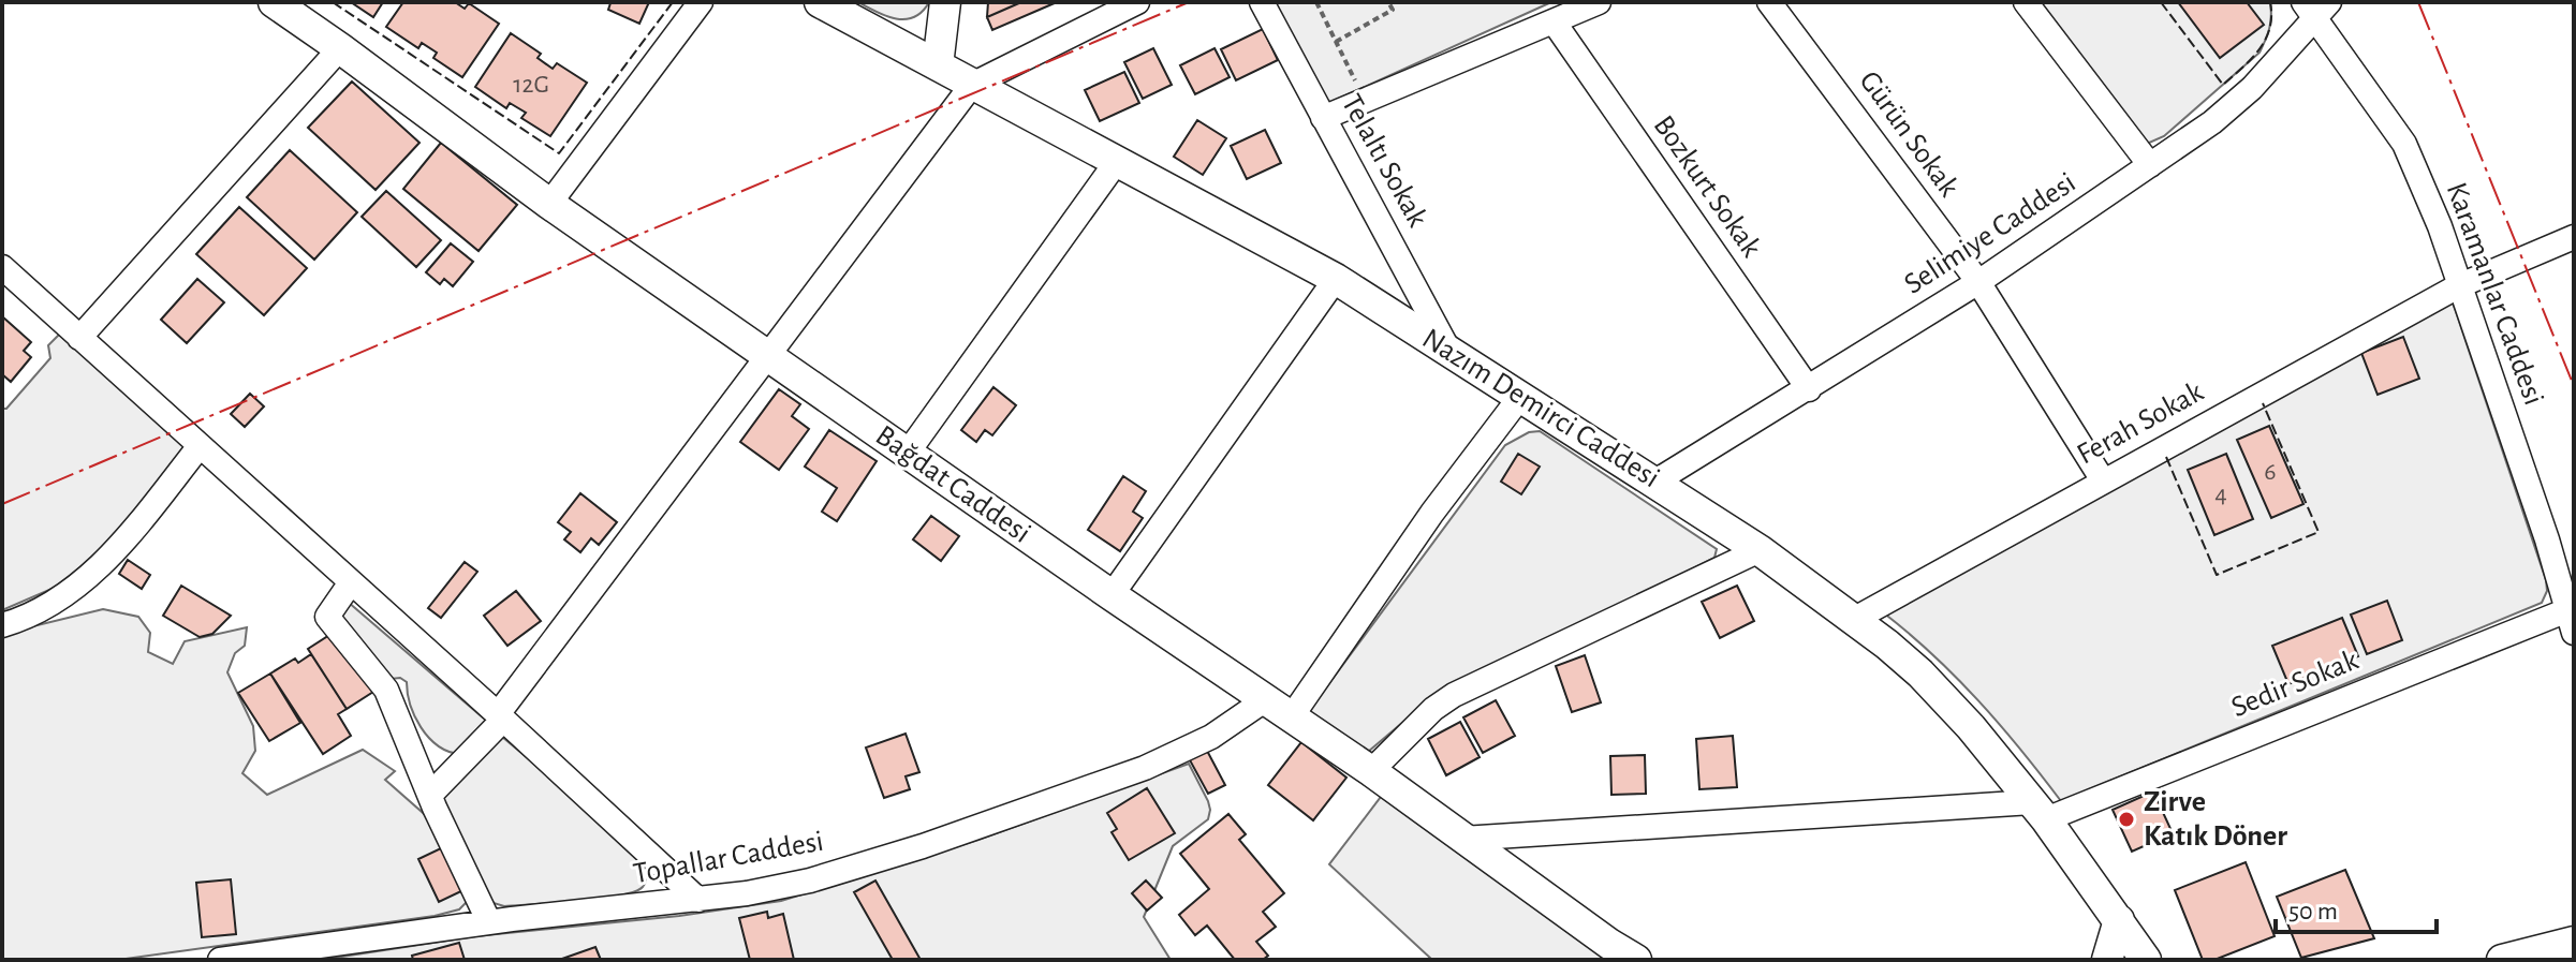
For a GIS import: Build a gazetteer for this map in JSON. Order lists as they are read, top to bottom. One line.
{"streets":{"main road":["Nazım Demirci Caddesi","Bağdat Caddesi"],"street":["Gürün Sokak","Telaltı Sokak","Bozkurt Sokak","Selimiye Caddesi","Karamanlar Caddesi","Ferah Sokak","Sedir Sokak","Topallar Caddesi"]},"crossings":[["Gürün Sokak","Selimiye Caddesi"],["Gürün Sokak","Ferah Sokak"],["Telaltı Sokak","Nazım Demirci Caddesi"],["Bozkurt Sokak","Selimiye Caddesi"],["Selimiye Caddesi","Karamanlar Caddesi"],["Selimiye Caddesi","Nazım Demirci Caddesi"],["Karamanlar Caddesi","Ferah Sokak"],["Karamanlar Caddesi","Sedir Sokak"],["Nazım Demirci Caddesi","Ferah Sokak"],["Nazım Demirci Caddesi","Sedir Sokak"],["Bağdat Caddesi","Sedir Sokak"],["Bağdat Caddesi","Topallar Caddesi"]],"places":["Zirve Katık Döner"],"house_numbers":["12G","6","4"],"scale_bar":"50 m"}
